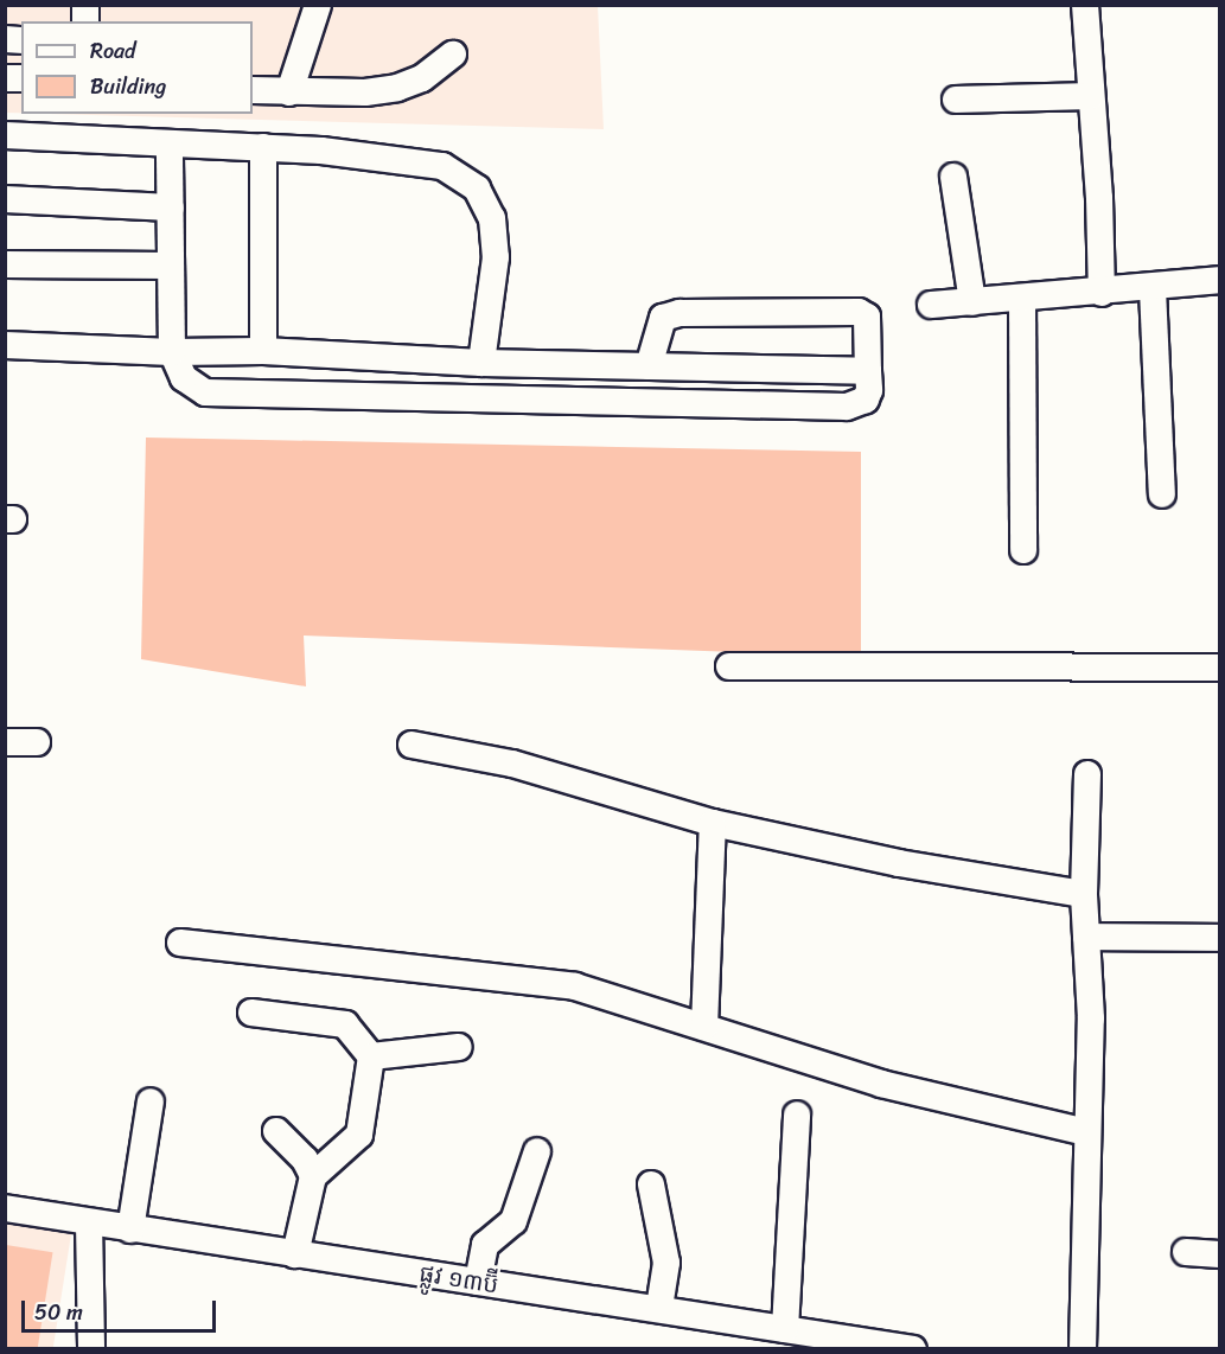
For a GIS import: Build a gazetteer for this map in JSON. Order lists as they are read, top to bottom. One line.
{"streets":{"street":["ផ្លូវ ១៣ប៊ី"]},"legend":["Road","Building"],"scale_bar":"50 m"}
